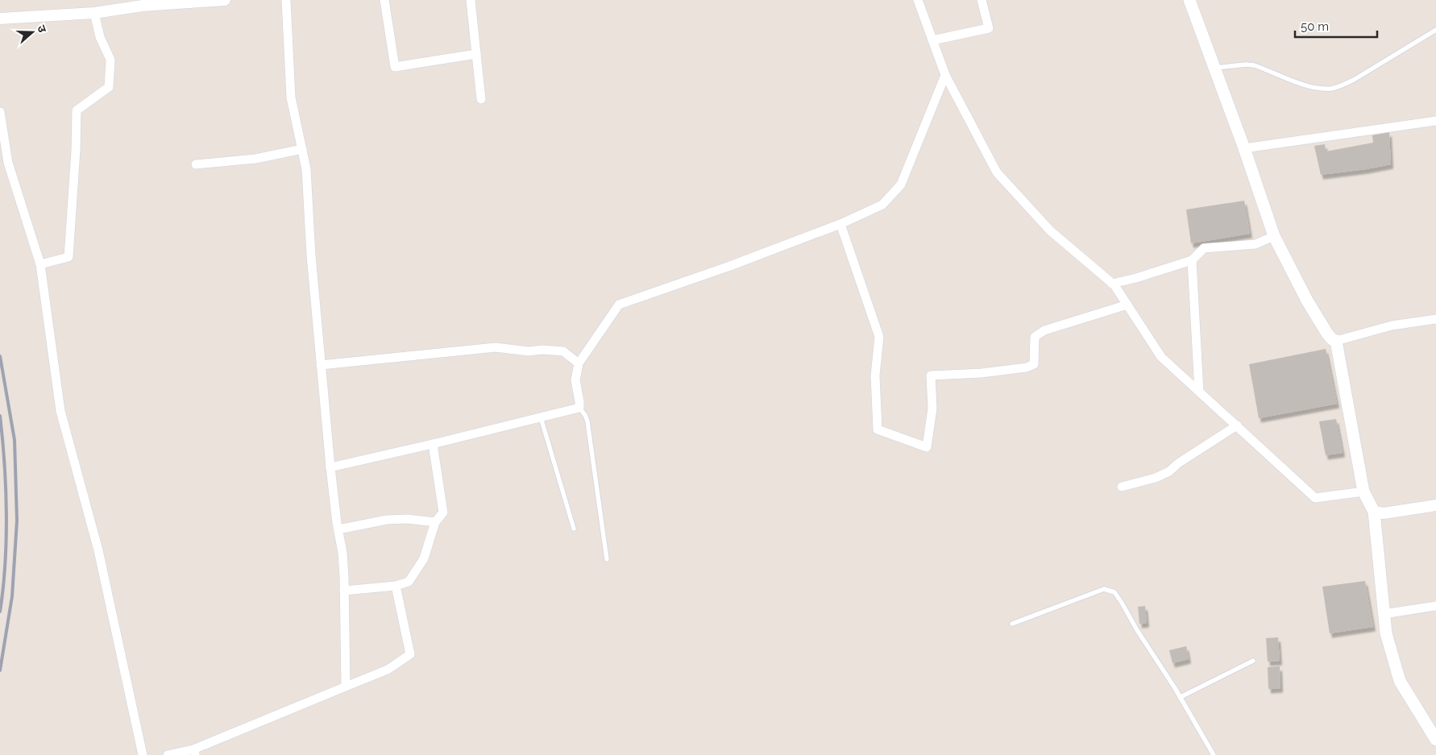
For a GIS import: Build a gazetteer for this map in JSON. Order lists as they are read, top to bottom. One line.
{"scale_bar":"50 m","north":"right"}
